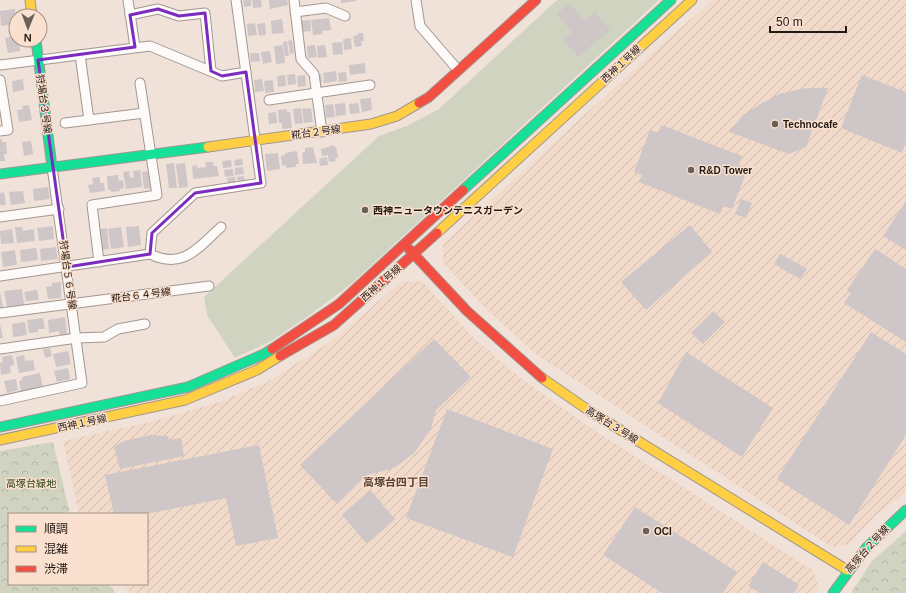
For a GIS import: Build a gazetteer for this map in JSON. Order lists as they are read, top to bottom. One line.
{"streets":{"street":["西神１号線","狩場台３号線","糀台２号線","狩場台５６号線","糀台６４号線","高塚台３号線","高塚台２号線"]},"crossings":[["西神１号線","高塚台３号線"],["狩場台３号線","糀台２号線"],["狩場台３号線","狩場台５６号線"],["糀台２号線","狩場台５６号線"],["狩場台５６号線","糀台６４号線"],["高塚台３号線","高塚台２号線"]],"districts":["高塚台四丁目"],"parks":["高塚台緑地"],"places":["Technocafe","R&D Tower","西神ニュータウンテニスガーデン","OCI"],"legend":["順調","混雑","渋滞"],"scale_bar":"50 m","north":"bottom"}
